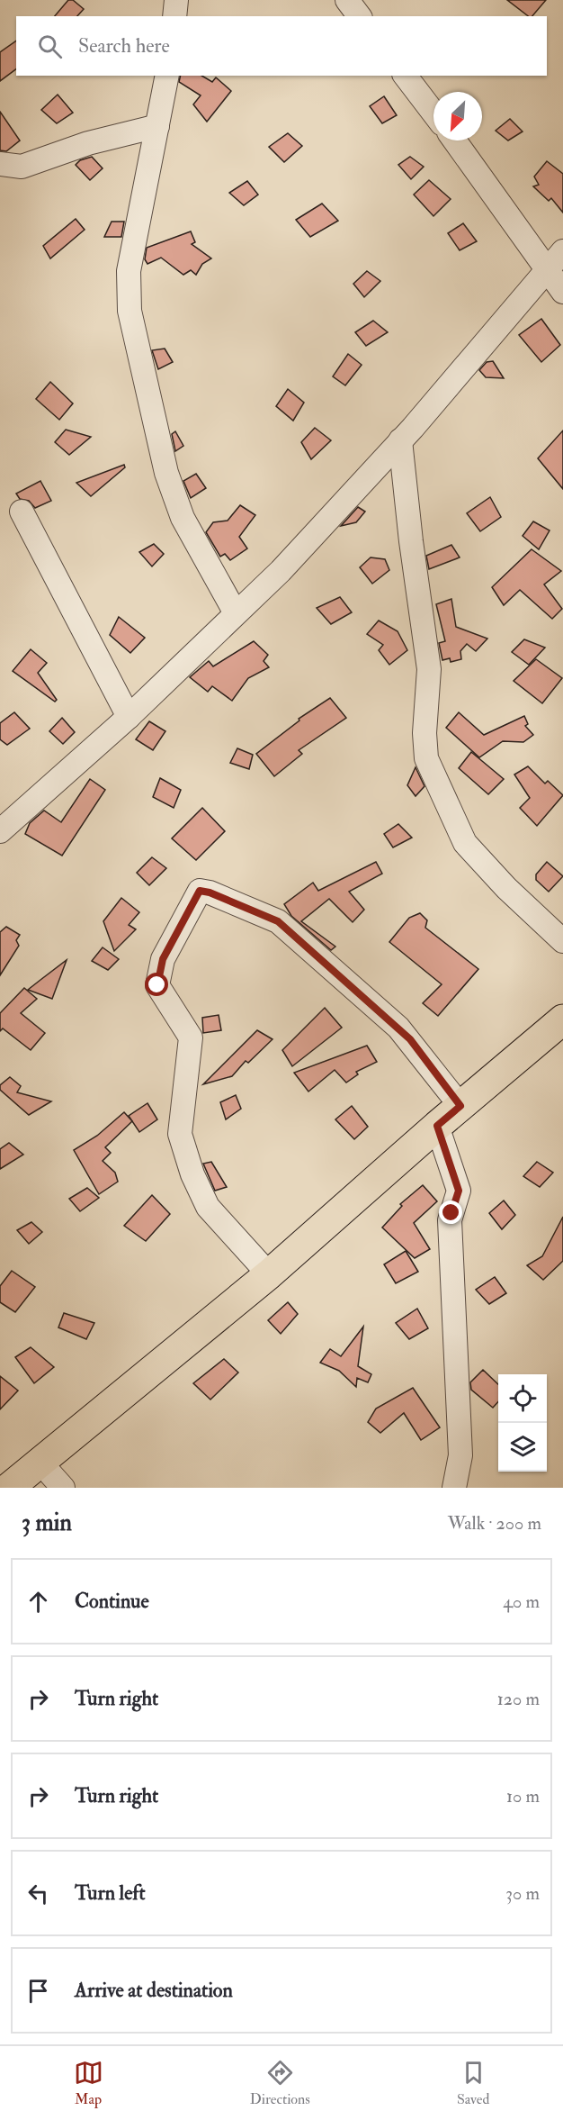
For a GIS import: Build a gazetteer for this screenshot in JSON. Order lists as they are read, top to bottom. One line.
{"north":"bottom left","page":{"search":"Search here","heading":["3 min","Walk · 200 m"],"list":[["Continue","40 m"],["Turn right","120 m"],["Turn right","10 m"],["Turn left","30 m"],"Arrive at destination"],"nav":["Map","Directions","Saved"]}}
